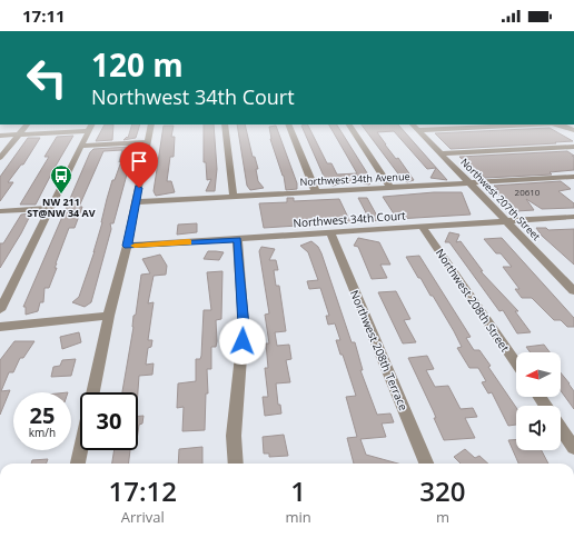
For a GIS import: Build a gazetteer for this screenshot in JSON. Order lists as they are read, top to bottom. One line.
{"streets":{"street":["Northwest 34th Avenue","Northwest 207th Street","Northwest 34th Court","Northwest 208th Street","Northwest 208th Terrace"]},"crossings":[["Northwest 34th Avenue","Northwest 207th Street"],["Northwest 207th Street","Northwest 34th Court"],["Northwest 34th Court","Northwest 208th Street"],["Northwest 34th Court","Northwest 208th Terrace"]],"places":{"bus stop":["NW 211 ST@NW 34 AV"]},"house_numbers":["20610"],"north":"left","page":{"status":"17:11","turn":["120 m","Northwest 34th Court"],"speed":"25 km/h","limit":"30","eta":["17:12","Arrival","1","min","320","m"]}}
